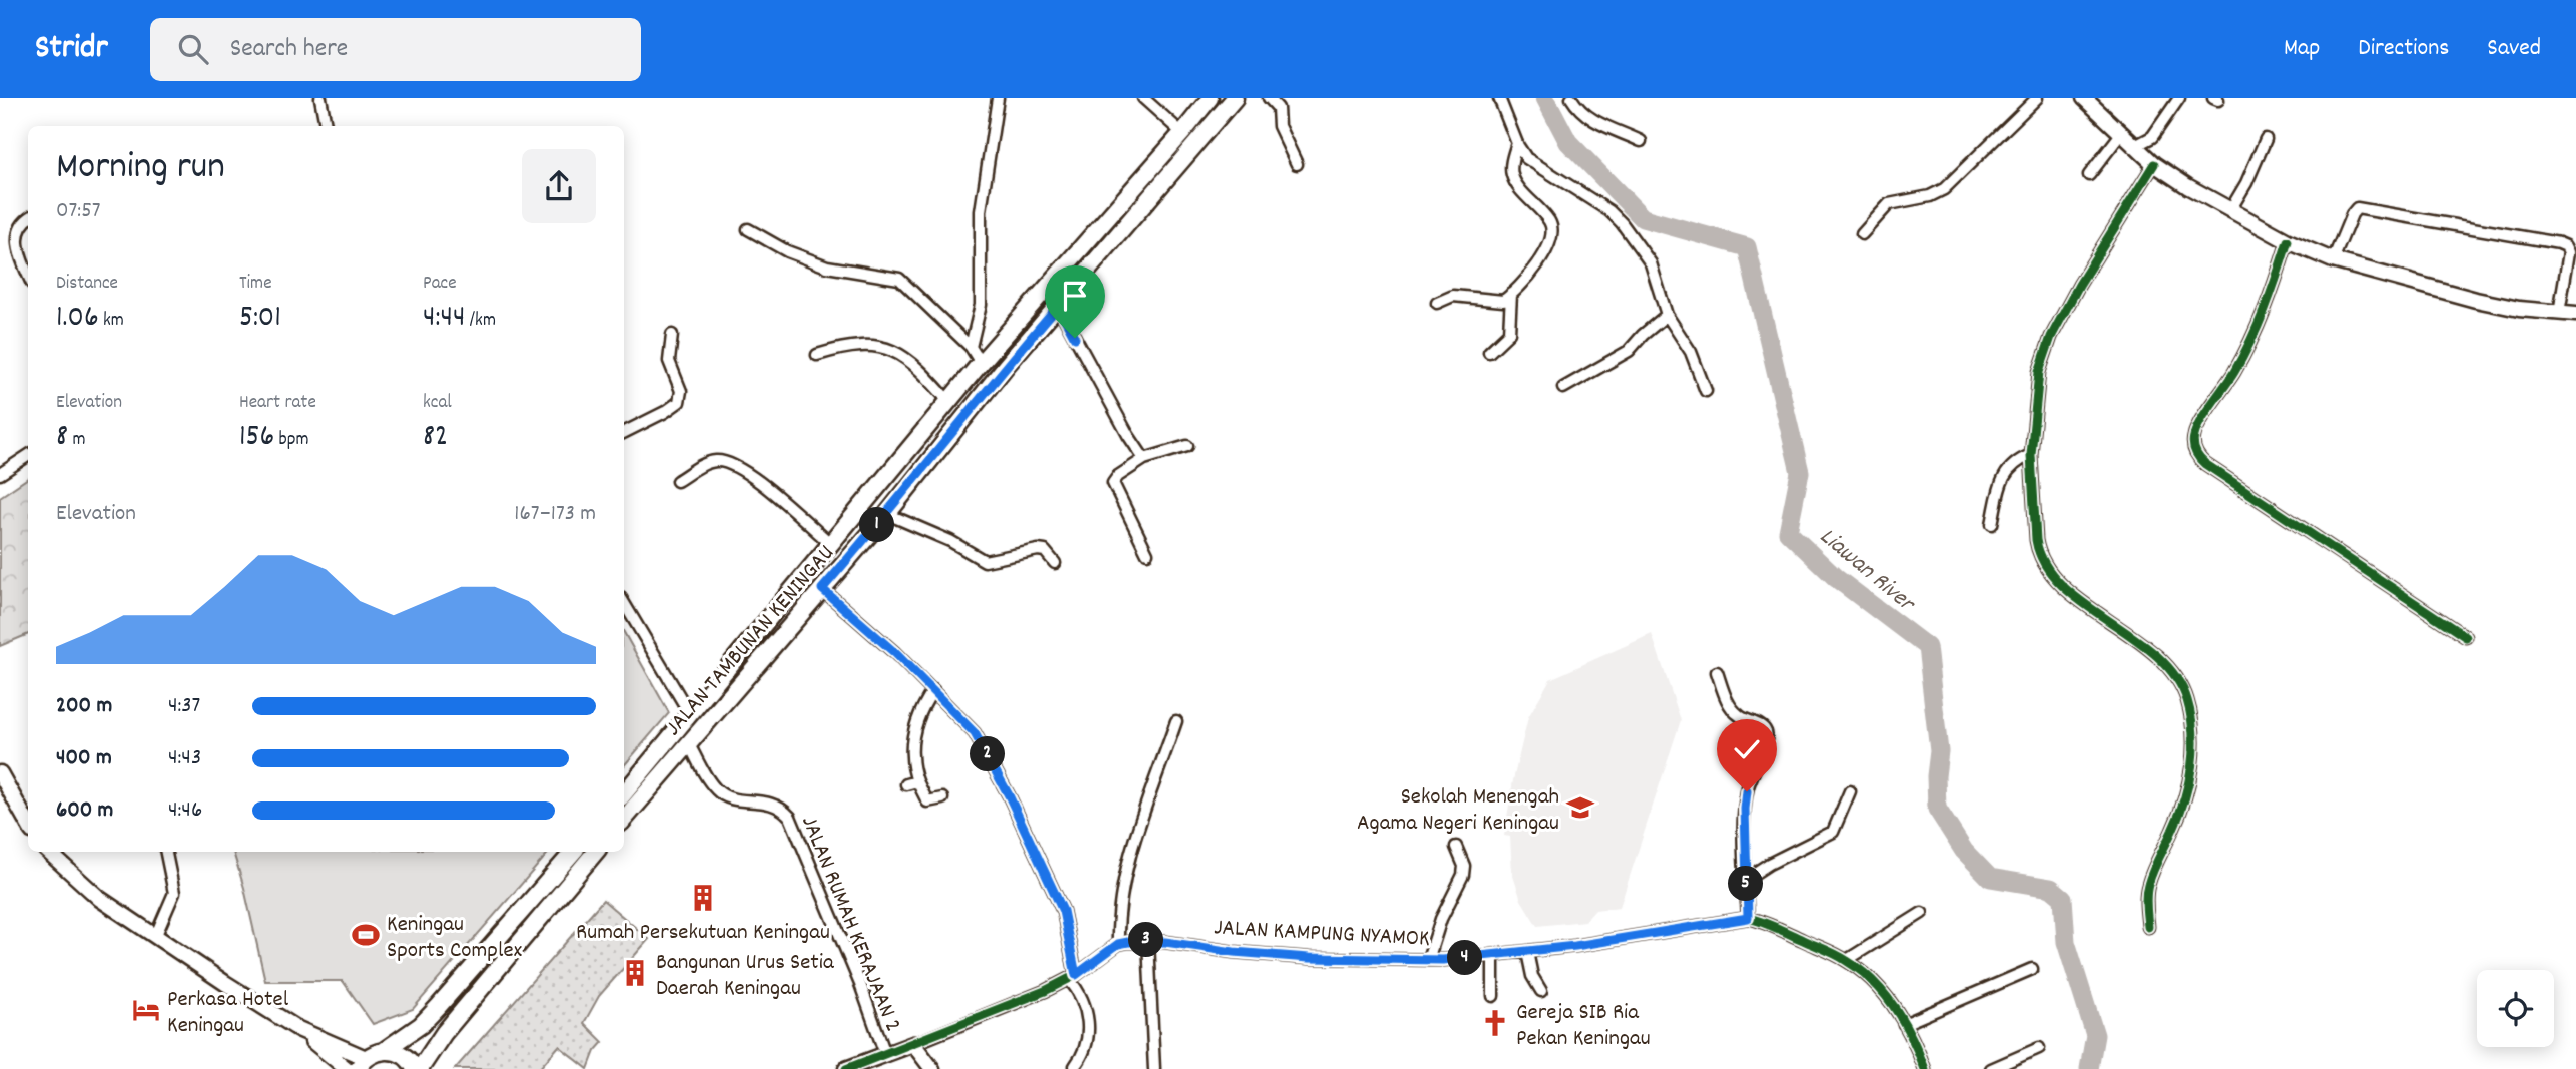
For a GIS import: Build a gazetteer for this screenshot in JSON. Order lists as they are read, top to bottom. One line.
{"streets":{"main road":["JALAN TAMBUNAN KENINGAU"],"street":["JALAN RUMAH KERAJAAN 2","JALAN KAMPUNG NYAMOK"]},"crossings":[["JALAN TAMBUNAN KENINGAU","JALAN RUMAH KERAJAAN 2"],["JALAN RUMAH KERAJAAN 2","JALAN KAMPUNG NYAMOK"]],"water":["Liawan River"],"places":{"school or university":["Sekolah Menengah Agama Negeri Keningau"],"building":["Rumah Persekutuan Keningau","Bangunan Urus Setia Daerah Keningau"],"sports":["Keningau Sports Complex"],"hotel":["Perkasa Hotel Keningau"],"church":["Gereja SIB Ria Pekan Keningau"]},"page":{"header":"Stridr","search":"Search here","nav":["Map","Directions","Saved"],"heading":["Morning run","07:57"],"stats":[["Distance","1.06 km"],["Time","5:01"],["Pace","4:44 /km"],["Elevation","8 m"],["Heart rate","156 bpm"],["kcal","82"]],"chart":["Elevation","167–173 m"],"pins":["1","2","5","3","4"],"list":[{"name":"200 m","note":"4:37"},{"name":"400 m","note":"4:43"},{"name":"600 m","note":"4:46"}]}}
